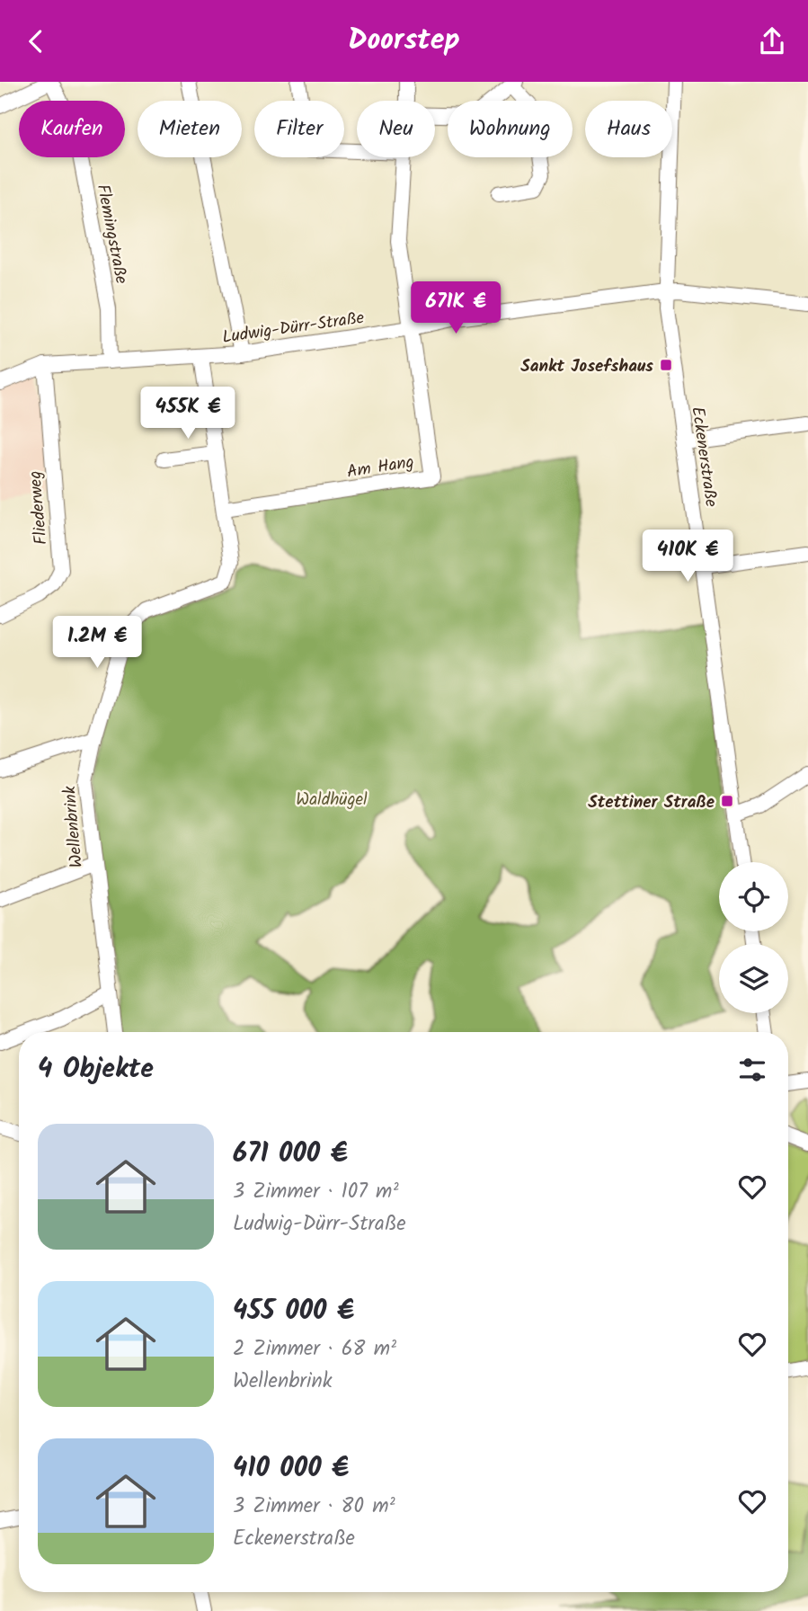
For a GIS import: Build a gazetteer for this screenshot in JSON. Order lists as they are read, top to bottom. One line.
{"streets":{"street":["Flemingstraße","Ludwig-Dürr-Straße","Eckenerstraße","Am Hang","Fliederweg","Wellenbrink"]},"crossings":[["Flemingstraße","Ludwig-Dürr-Straße"],["Ludwig-Dürr-Straße","Eckenerstraße"],["Ludwig-Dürr-Straße","Am Hang"],["Ludwig-Dürr-Straße","Fliederweg"],["Ludwig-Dürr-Straße","Wellenbrink"],["Am Hang","Wellenbrink"]],"parks":["Waldhügel"],"places":{"transit":["Sankt Josefshaus","Stettiner Straße"]},"page":{"header":"Doorstep","chip":["Kaufen","Mieten","Filter","Neu","Wohnung","Haus"],"price":["671K €","455K €","410K €","1.2M €"],"heading":"4 Objekte","list":[{"name":"671 000 €","note":"3 Zimmer · 107 m² · Ludwig-Dürr-Straße"},{"name":"455 000 €","note":"2 Zimmer · 68 m² · Wellenbrink"},{"name":"410 000 €","note":"3 Zimmer · 80 m² · Eckenerstraße"}]}}
